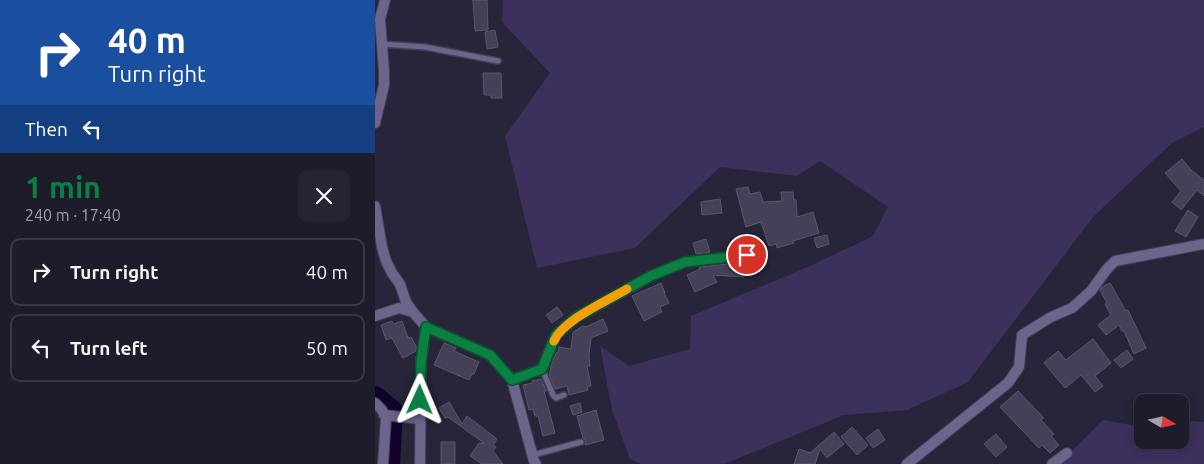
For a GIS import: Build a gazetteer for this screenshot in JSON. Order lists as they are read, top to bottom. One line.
{"north":"right","page":{"turn":["40 m","Turn right"],"then":"Then","heading":["1 min","240 m · 17:40"],"list":[{"name":"Turn right","value":"40 m"},{"name":"Turn left","value":"50 m"}]}}
